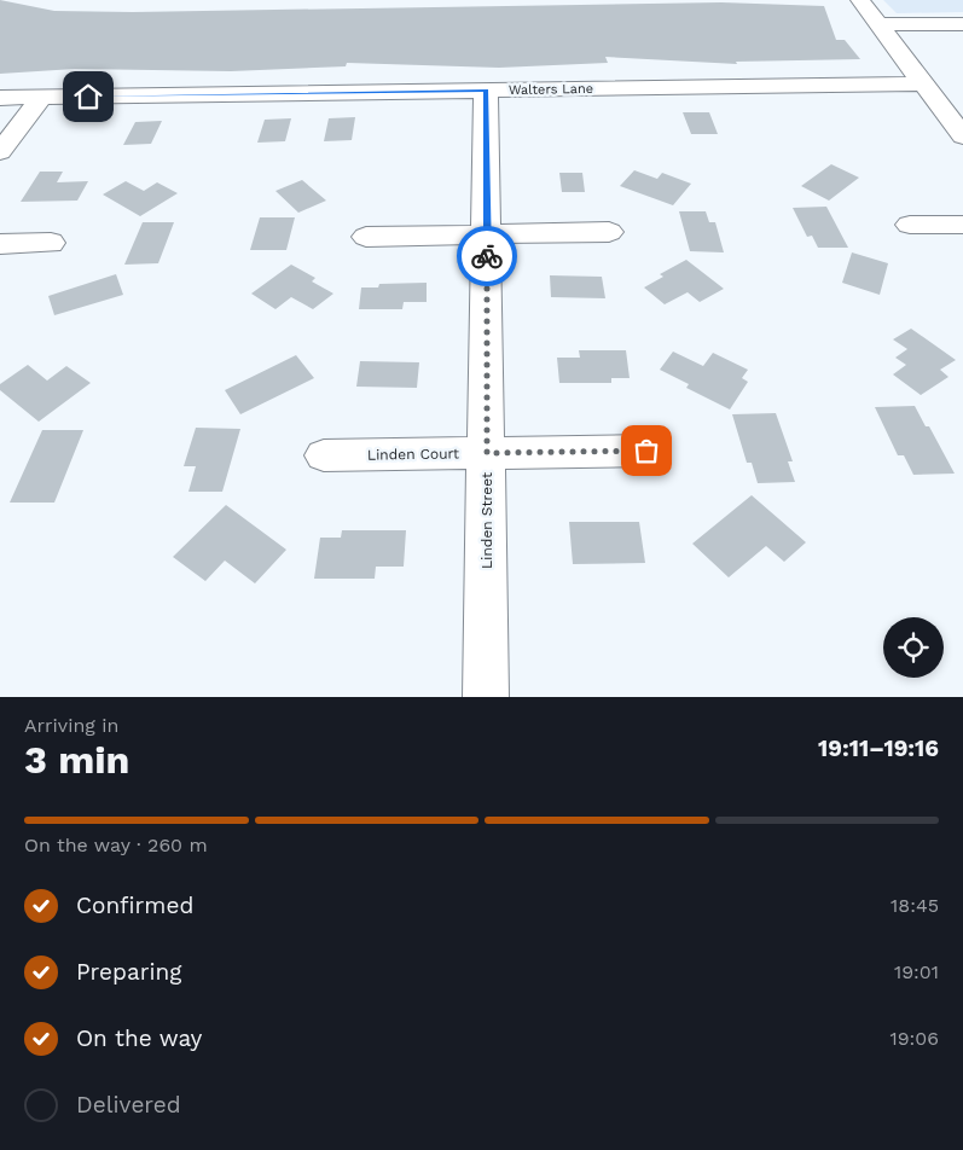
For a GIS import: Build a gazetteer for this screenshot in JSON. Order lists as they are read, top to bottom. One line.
{"streets":{"street":["Walters Lane","Linden Court","Linden Street"]},"crossings":[["Walters Lane","Linden Street"],["Linden Court","Linden Street"]],"page":{"heading":["3 min","Arriving in","19:11–19:16"],"bar":"On the way · 260 m","list":[["Confirmed","18:45"],["Preparing","19:01"],["On the way","19:06"],"Delivered"]}}
